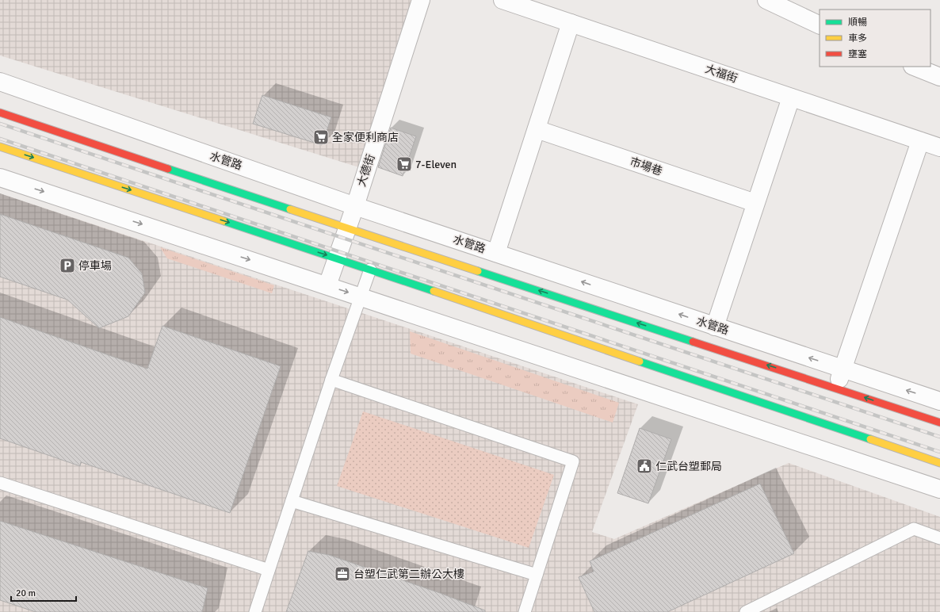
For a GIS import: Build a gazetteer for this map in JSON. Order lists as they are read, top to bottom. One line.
{"streets":{"street":["大福街","水管路","市場巷","大德街"]},"crossings":[["水管路","大德街"]],"places":{"supermarket":["全家便利商店","7-Eleven"],"parking":["停車場"],"public building":["仁武台塑郵局"],"office":["台塑仁武第二辦公大樓"]},"legend":["順暢","車多","壅塞"],"scale_bar":"20 m"}
